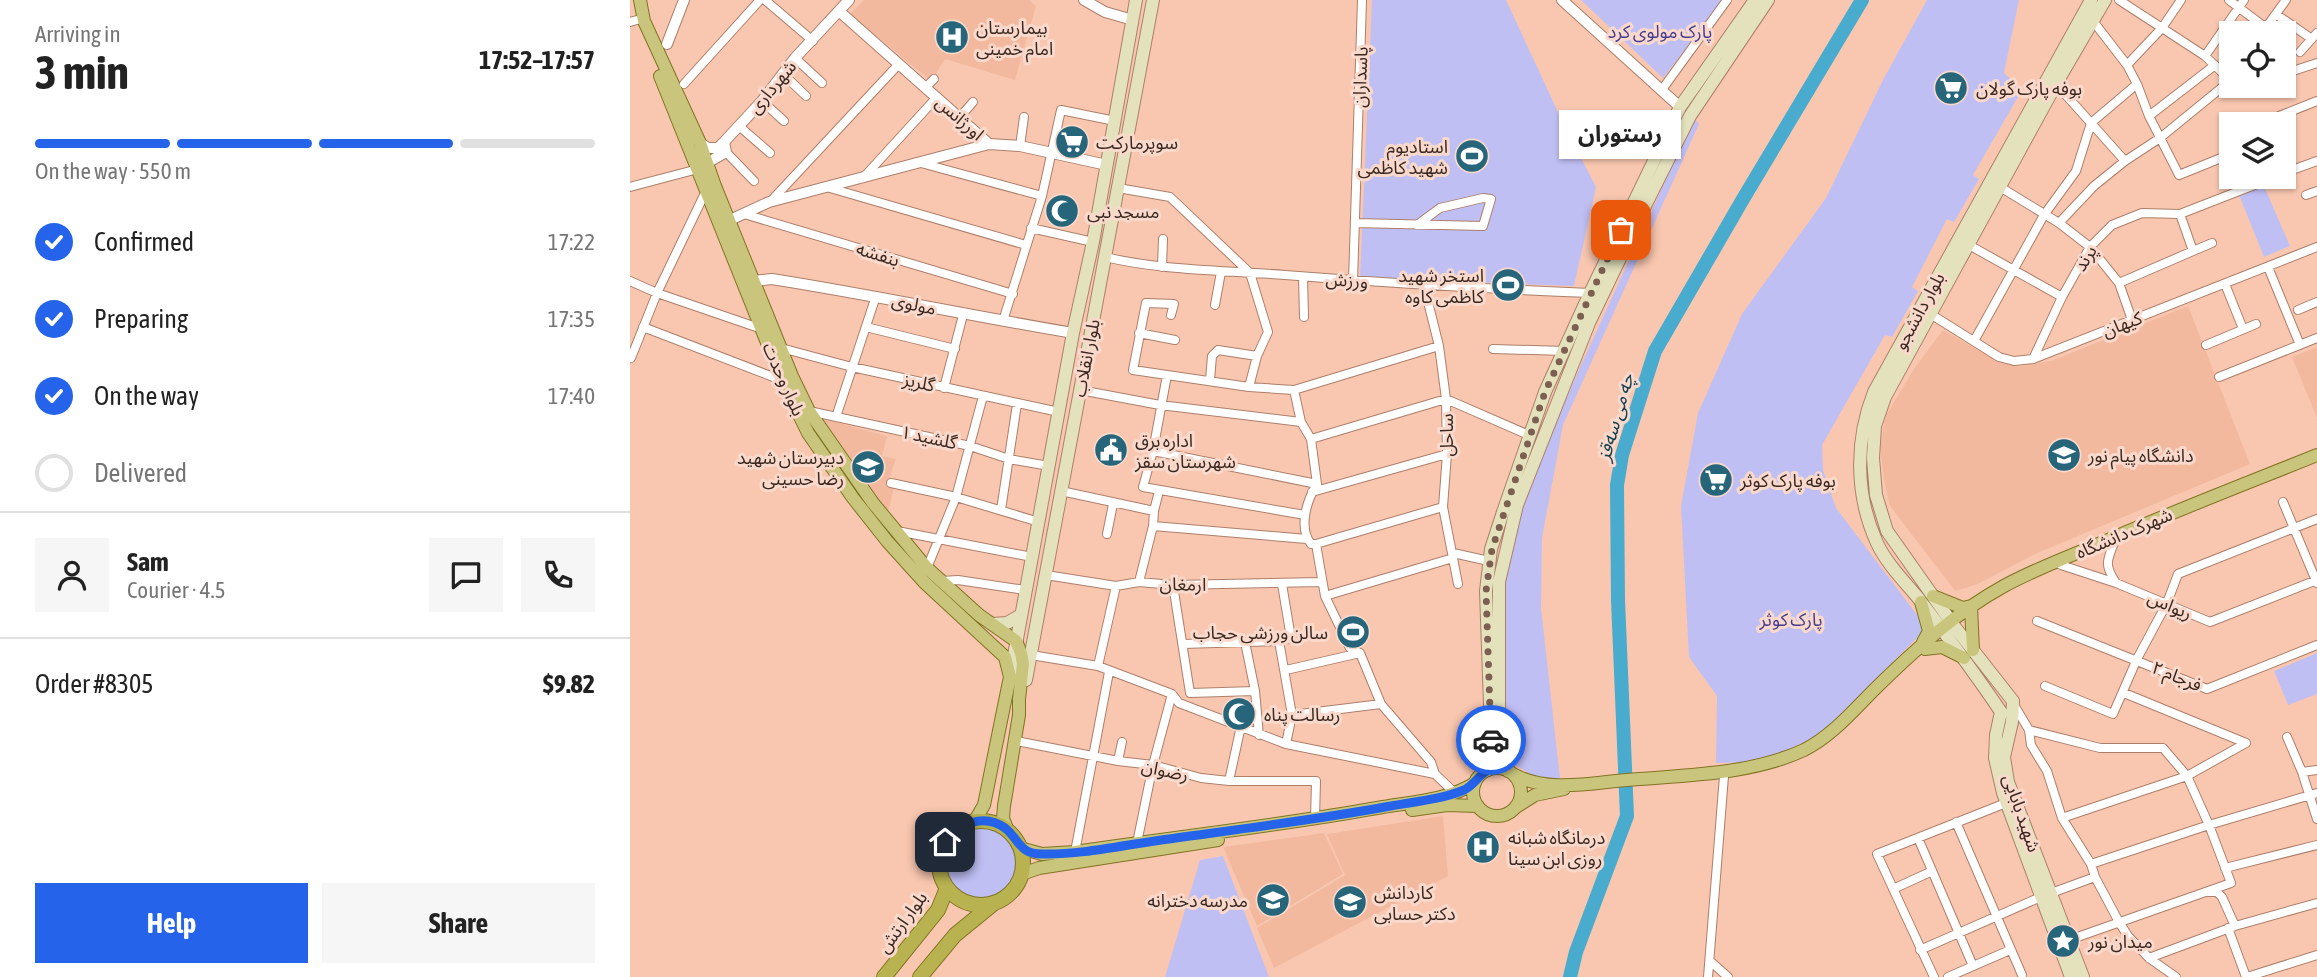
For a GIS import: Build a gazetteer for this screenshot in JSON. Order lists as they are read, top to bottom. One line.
{"streets":{"highway":["بلوار ارتش"],"main road":["بلوار دانشجو","بلوار انقلاب","بلوار وحدت","شهرک دانشگاه","شهید بابایی"],"street":["پاسداران","شهرداری","اورژانس","بنفشه","پرند","ورزش","مولوی","کیهان","گلریز","ساحل","گلشید ۱","ارمغان","ریواس","فرجام ۲","رضوان"]},"crossings":[["پاسداران","ورزش"],["شهرداری","اورژانس"],["شهرداری","بلوار وحدت"],["اورژانس","بلوار انقلاب"],["پرند","کیهان"],["ورزش","بلوار انقلاب"],["ورزش","ساحل"],["مولوی","بلوار انقلاب"],["مولوی","بلوار وحدت"],["بلوار دانشجو","کیهان"],["بلوار دانشجو","شهید بابایی"],["بلوار انقلاب","بلوار وحدت"],["بلوار انقلاب","گلریز"],["بلوار انقلاب","گلشید ۱"],["بلوار انقلاب","ارمغان"],["بلوار انقلاب","رضوان"],["بلوار انقلاب","بلوار ارتش"],["بلوار وحدت","گلریز"],["بلوار وحدت","گلشید ۱"]],"water":["چە می سەقز"],"parks":["پارک مولوی کرد","پارک کوثر"],"places":{"hospital":["بیمارستان امام خمینی","درمانگاه شبانه روزی ابن سینا"],"supermarket":["بوفه پارک گولان","سوپرمارکت","بوفه پارک کوثر"],"sports":["استادیوم شهید کاظمی","استخر شهید کاظمی کاوه","سالن ورزشی حجاب"],"mosque":["مسجد نبی","رسالت پناه"],"other":["رستوران"],"public building":["اداره برق شهرستان سقز"],"school or university":["دانشگاه پیام نور","دبیرستان شهید رضا حسینی","مدرسه دخترانه","کاردانش دکتر حسابی"],"place":["میدان نور"]},"page":{"heading":["3 min","Arriving in","17:52–17:57"],"panel":["Sam","Courier · 4.5","Order #8305","$9.82"],"bubble":"رستوران","bar":"On the way · 550 m","list":[["Confirmed","17:22"],["Preparing","17:35"],["On the way","17:40"],"Delivered"],"buttons":["Help","Share"]}}
